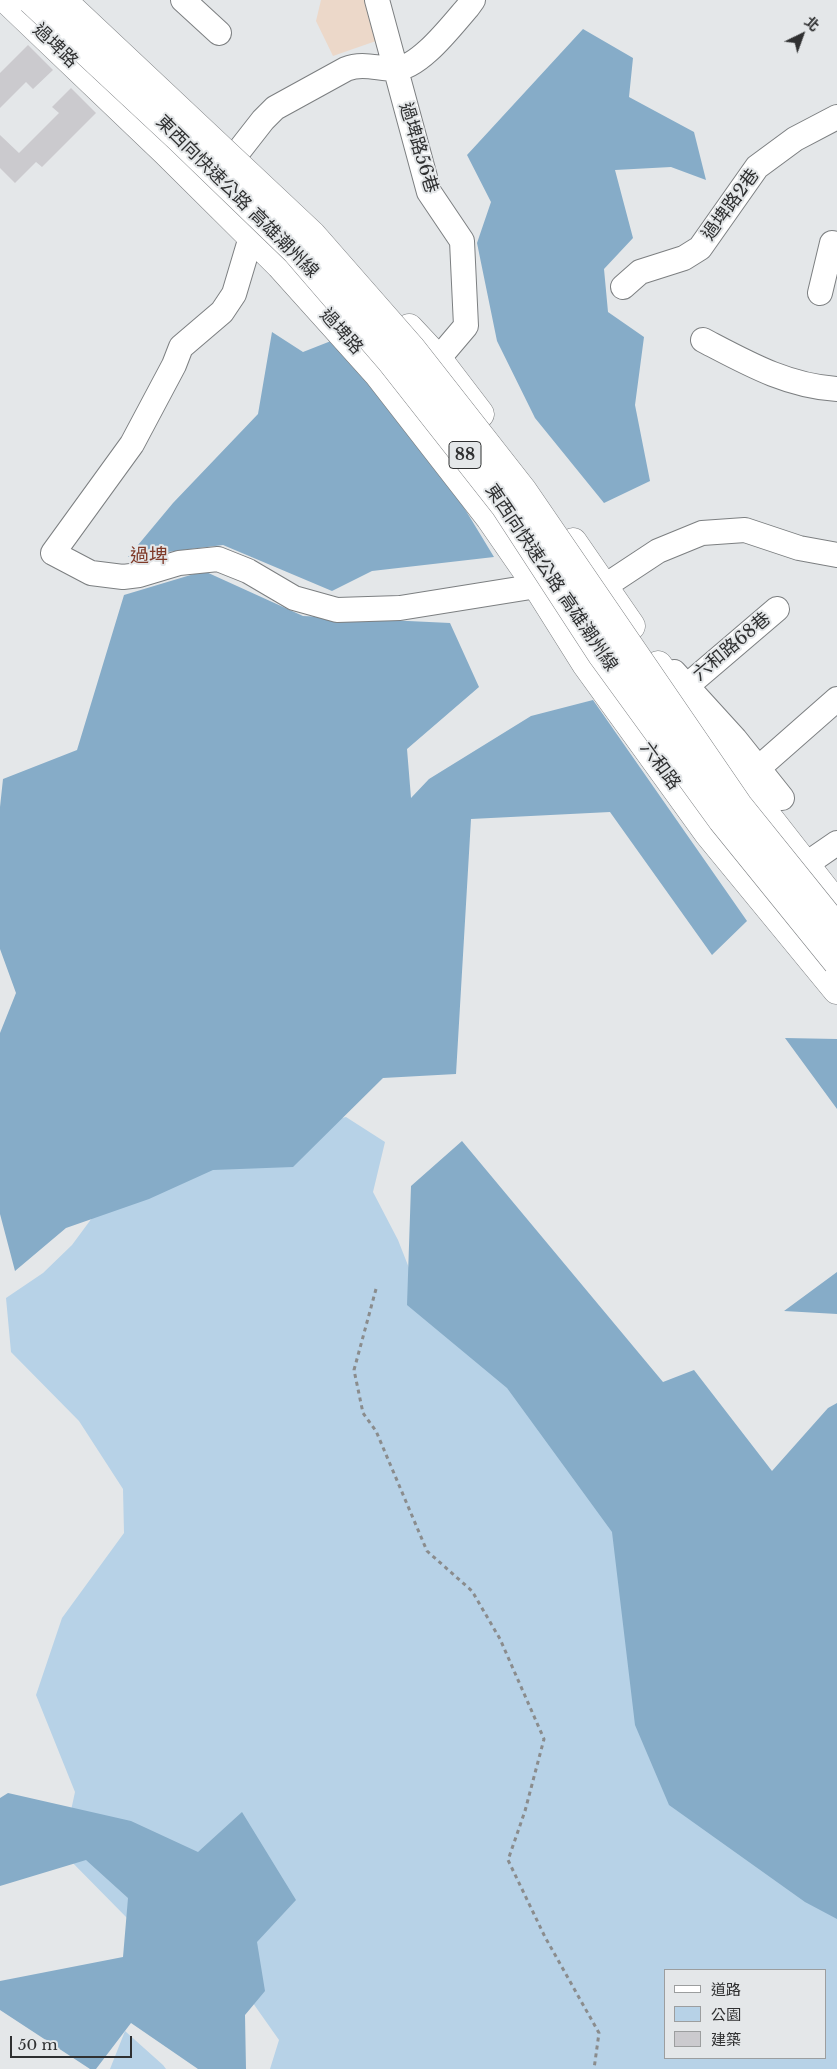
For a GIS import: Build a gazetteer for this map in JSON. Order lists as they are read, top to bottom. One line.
{"streets":{"main road":["過埤路","東西向快速公路 高雄潮州線","88","六和路"],"street":["過埤路56巷","過埤路2巷","六和路68巷"]},"crossings":[["過埤路","六和路"]],"districts":["過埤"],"legend":["道路","公園","建築"],"scale_bar":"50 m","north":"top right"}
